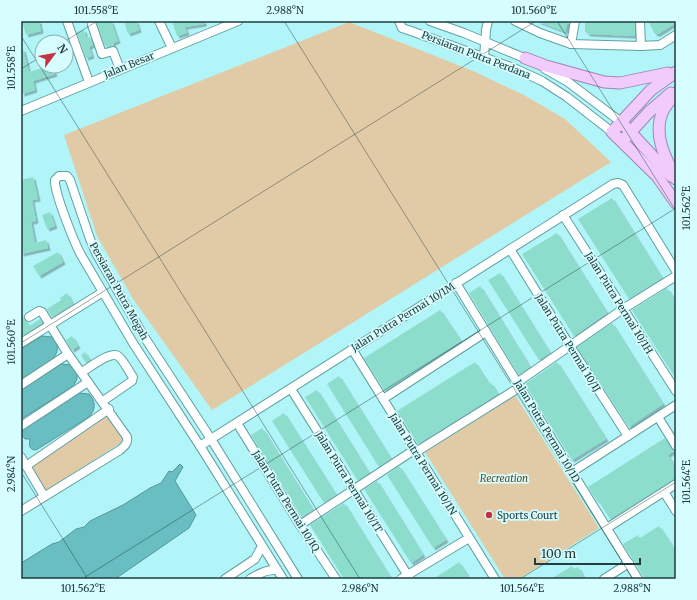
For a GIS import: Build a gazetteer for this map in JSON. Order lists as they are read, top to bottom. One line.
{"streets":{"main road":["Persiaran Putra Perdana"],"street":["Jalan Besar","Persiaran Putra Megah","Jalan Putra Permai 10/1H","Jalan Putra Permai 10/1M","Jalan Putra Permai 10/1J","Jalan Putra Permai 10/1D","Jalan Putra Permai 10/1N","Jalan Putra Permai 10/1T","Jalan Putra Permai 10/1Q"]},"crossings":[["Persiaran Putra Megah","Jalan Putra Permai 10/1M"],["Jalan Putra Permai 10/1H","Jalan Putra Permai 10/1M"],["Jalan Putra Permai 10/1M","Jalan Putra Permai 10/1J"],["Jalan Putra Permai 10/1M","Jalan Putra Permai 10/1D"],["Jalan Putra Permai 10/1M","Jalan Putra Permai 10/1N"],["Jalan Putra Permai 10/1M","Jalan Putra Permai 10/1T"],["Jalan Putra Permai 10/1M","Jalan Putra Permai 10/1Q"]],"parks":["Recreation"],"places":["Sports Court"],"scale_bar":"100 m","north":"top right","coordinates":["101.558°E","2.988°N","101.560°E","101.562°E","2.984°N","101.564°E","2.986°N"]}
